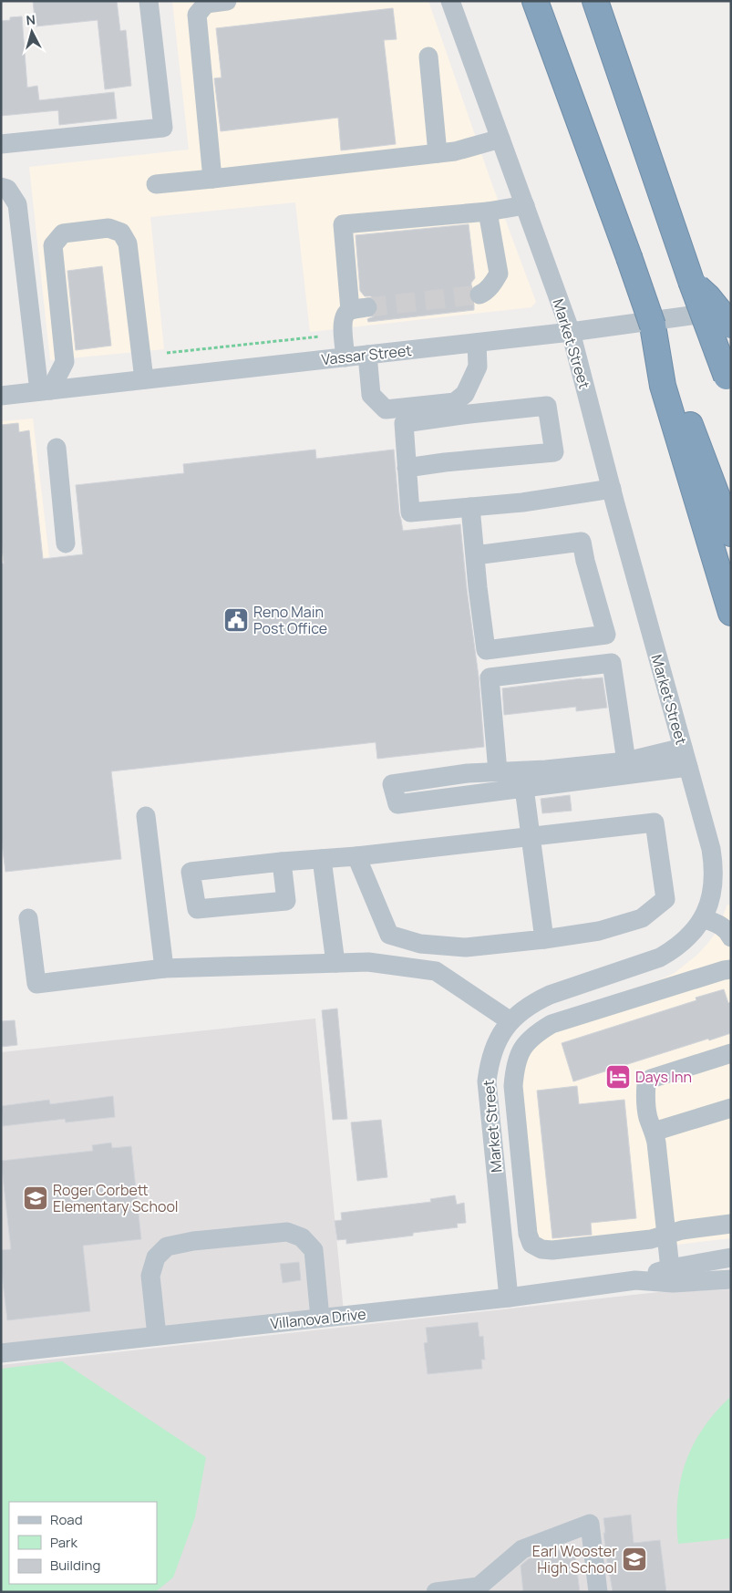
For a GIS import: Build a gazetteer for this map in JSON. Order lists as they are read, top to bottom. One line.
{"streets":{"street":["Market Street","Vassar Street","Villanova Drive"]},"crossings":[["Market Street","Vassar Street"],["Market Street","Villanova Drive"]],"places":{"public building":["Reno Main Post Office"],"hotel":["Days Inn"],"school or university":["Roger Corbett Elementary School","Earl Wooster High School"]},"legend":["Road","Park","Building"],"north":"top"}
